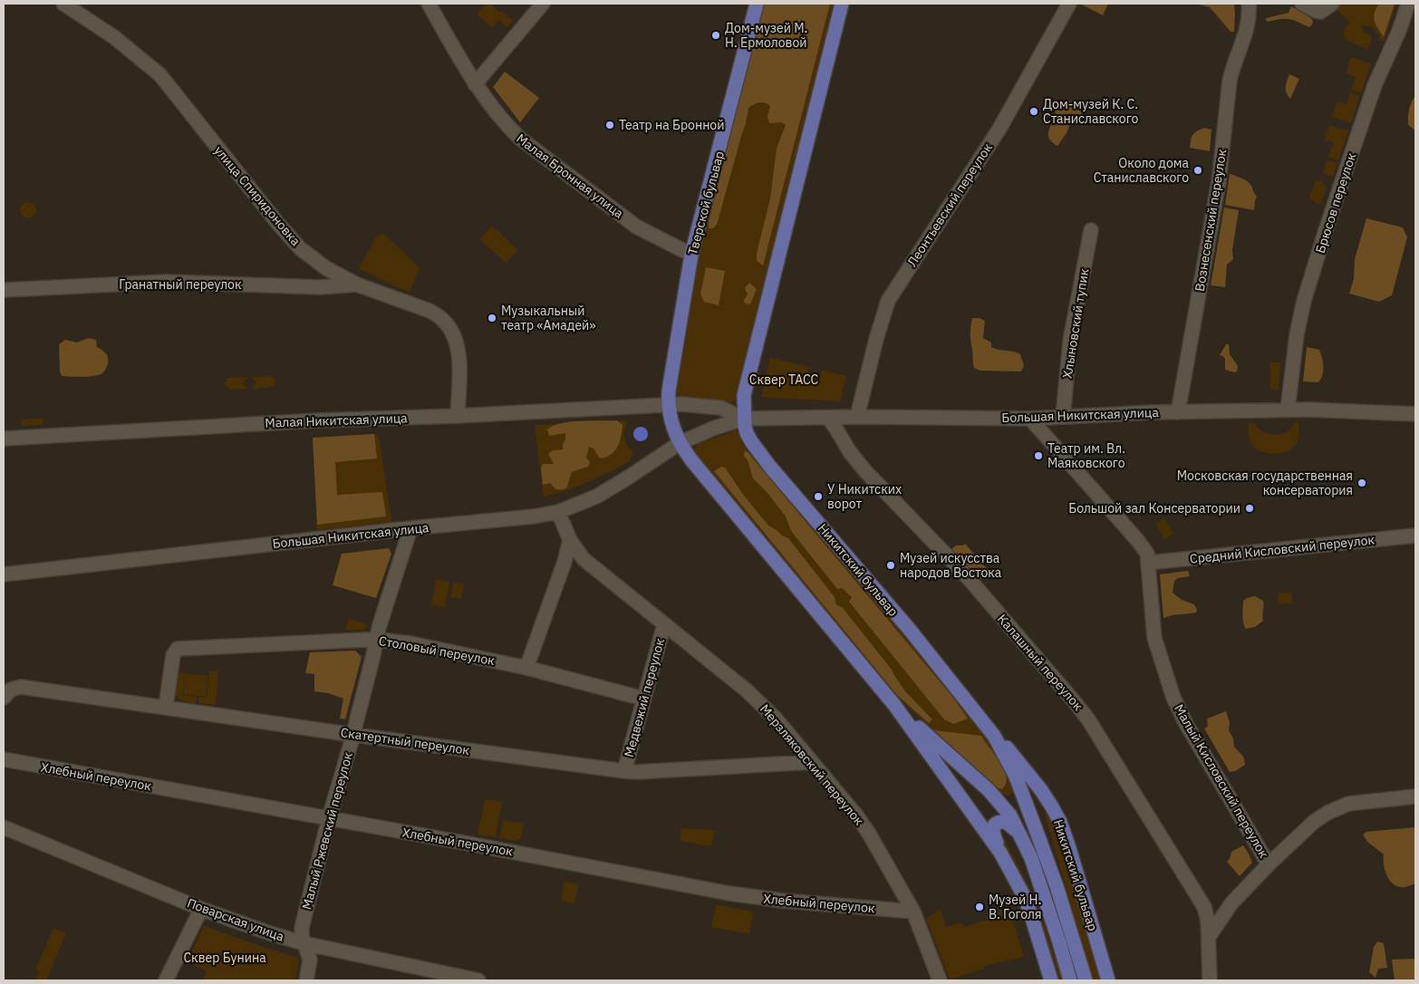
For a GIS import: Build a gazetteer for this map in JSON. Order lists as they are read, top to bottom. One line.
{"streets":{"main road":["Тверской бульвар","Никитский бульвар"],"street":["Малая Бронная улица","улица Спиридоновка","Брюсов переулок","Леонтьевский переулок","Вознесенский переулок","Гранатный переулок","Хлыновский тупик","Большая Никитская улица","Малая Никитская улица","Средний Кисловский переулок","Столовый переулок","Калашный переулок","Медвежий переулок","Скатертный переулок","Мерзляковский переулок","Хлебный переулок","Малый Кисловский переулок","Малый Ржевский переулок","Поварская улица"]},"crossings":[["Малая Бронная улица","Тверской бульвар"],["улица Спиридоновка","Гранатный переулок"],["улица Спиридоновка","Малая Никитская улица"],["Тверской бульвар","Большая Никитская улица"],["Тверской бульвар","Малая Никитская улица"],["Брюсов переулок","Большая Никитская улица"],["Леонтьевский переулок","Большая Никитская улица"],["Вознесенский переулок","Большая Никитская улица"],["Хлыновский тупик","Большая Никитская улица"],["Большая Никитская улица","Малая Никитская улица"],["Большая Никитская улица","Никитский бульвар"],["Большая Никитская улица","Калашный переулок"],["Большая Никитская улица","Мерзляковский переулок"],["Большая Никитская улица","Малый Кисловский переулок"],["Большая Никитская улица","Малый Ржевский переулок"],["Малая Никитская улица","Никитский бульвар"],["Средний Кисловский переулок","Малый Кисловский переулок"],["Столовый переулок","Медвежий переулок"],["Столовый переулок","Скатертный переулок"],["Столовый переулок","Малый Ржевский переулок"],["Медвежий переулок","Скатертный переулок"],["Медвежий переулок","Мерзляковский переулок"],["Скатертный переулок","Мерзляковский переулок"],["Скатертный переулок","Малый Ржевский переулок"],["Мерзляковский переулок","Хлебный переулок"],["Хлебный переулок","Малый Ржевский переулок"],["Малый Ржевский переулок","Поварская улица"]],"parks":["Сквер ТАСС","Сквер Бунина"],"places":["Дом-музей М. Н. Ермоловой","Дом-музей К. С. Станиславского","Театр на Бронной","Около дома Станиславского","Музыкальный театр «Амадей»","Театр им. Вл. Маяковского","Московская государственная консерватория","У Никитских ворот","Большой зал Консерватории","Музей искусства народов Востока","Музей Н. В. Гоголя"]}
